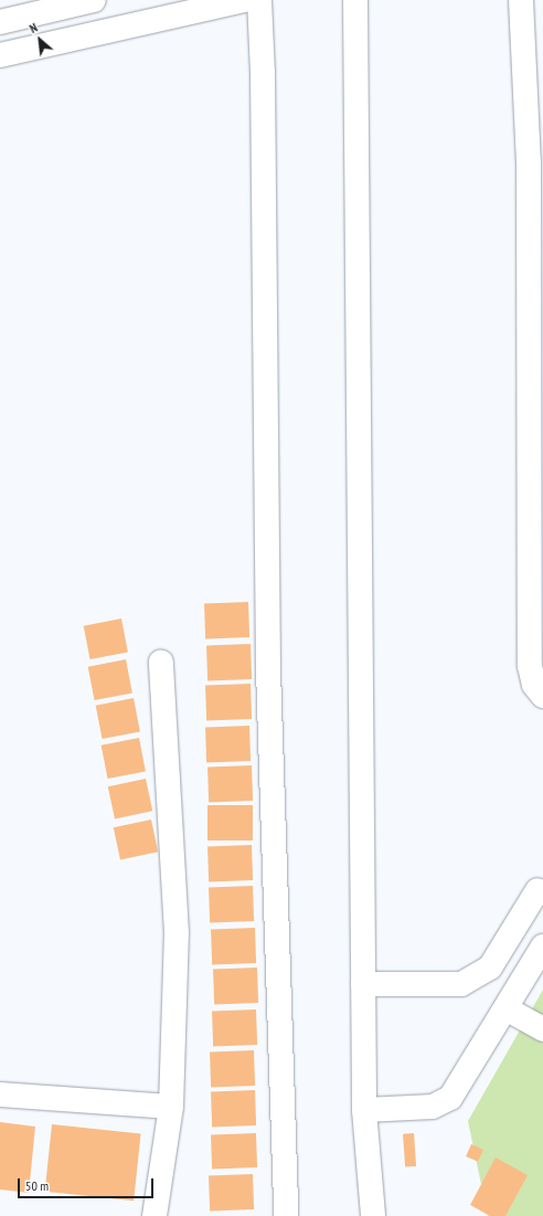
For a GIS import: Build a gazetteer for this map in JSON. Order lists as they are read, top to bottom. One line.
{"scale_bar":"50 m","north":"top left"}
